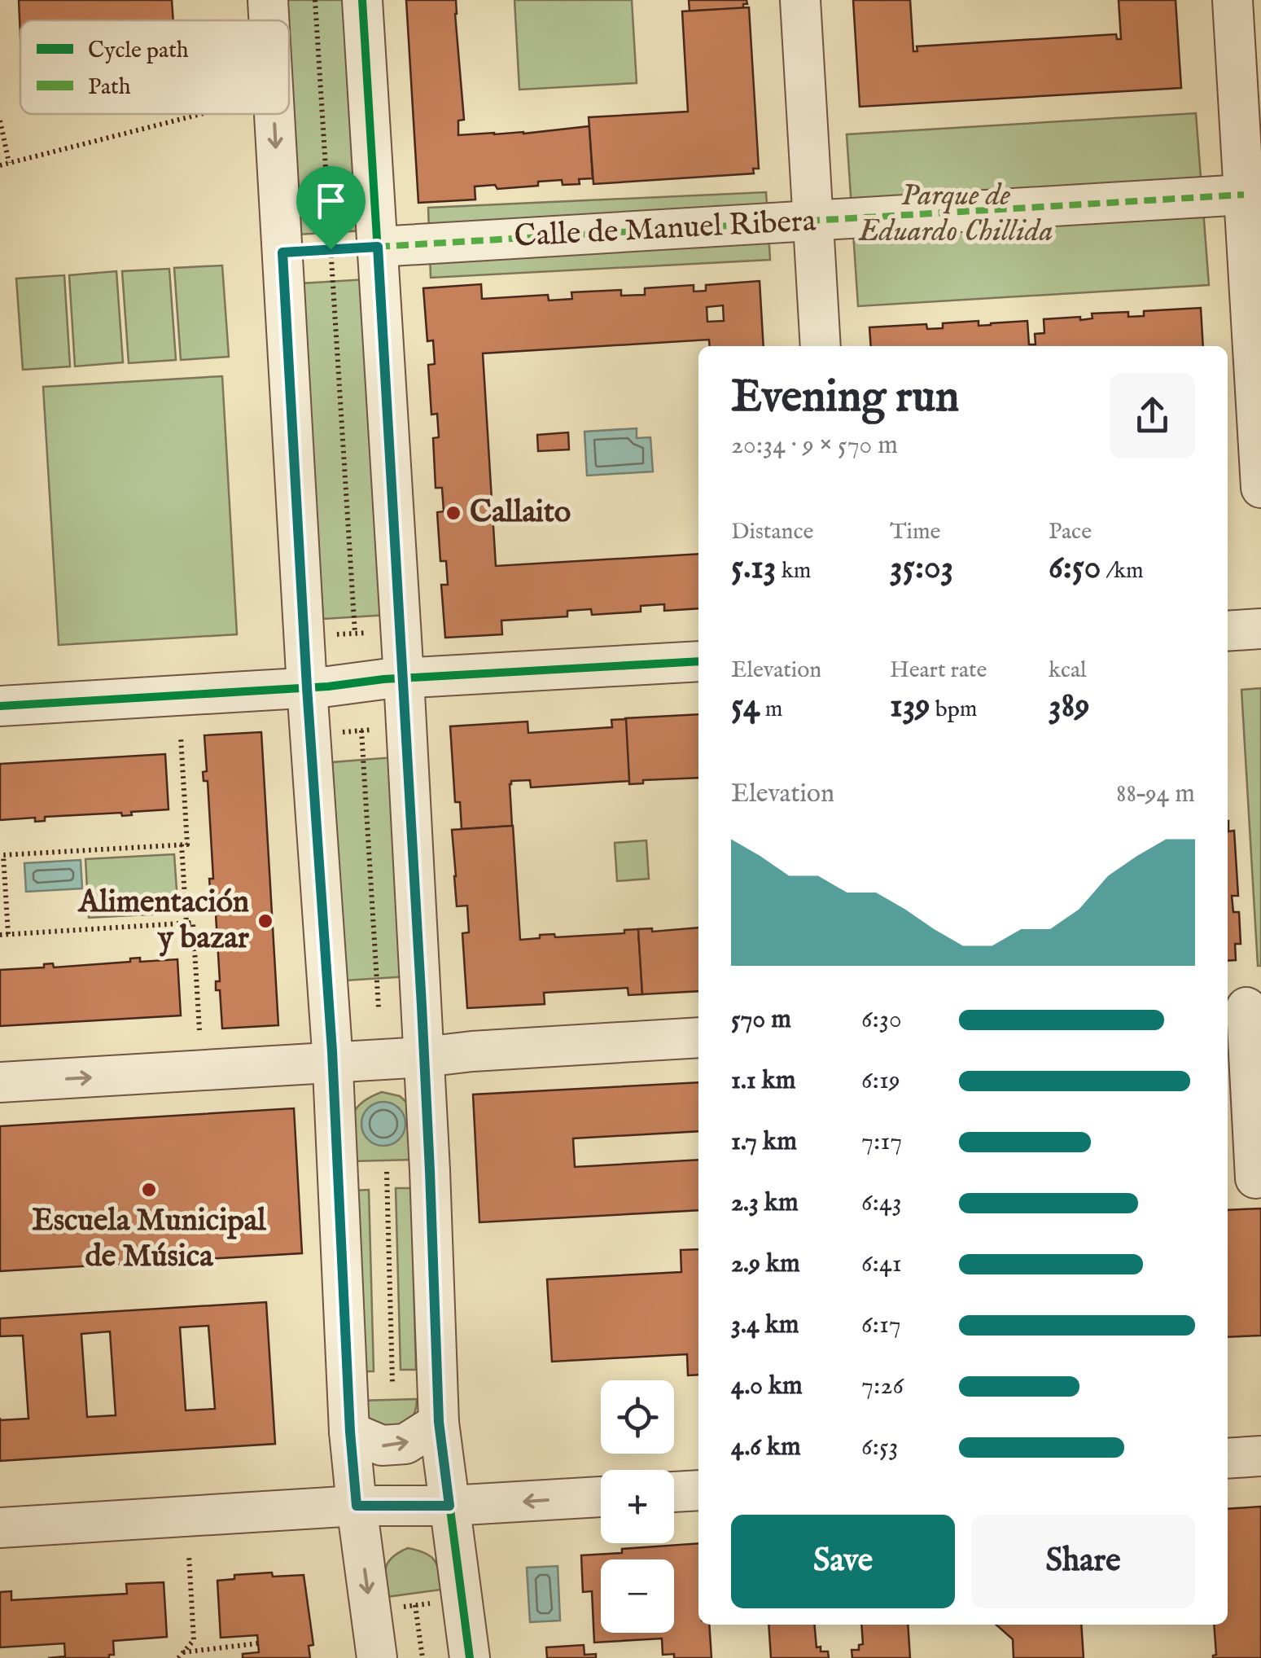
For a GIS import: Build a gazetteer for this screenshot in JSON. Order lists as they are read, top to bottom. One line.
{"streets":{"street":["Calle de Manuel Ribera"]},"parks":["Parque de Eduardo Chillida"],"places":["Callaito","Alimentación y bazar","Escuela Municipal de Música"],"legend":["Cycle path","Path"],"page":{"heading":["Evening run","20:34 · 9 × 570 m"],"stats":[["Distance","5.13 km"],["Time","35:03"],["Pace","6:50 /km"],["Elevation","54 m"],["Heart rate","139 bpm"],["kcal","389"]],"chart":["Elevation","88–94 m"],"list":[{"name":"570 m","note":"6:30"},{"name":"1.1 km","note":"6:19"},{"name":"1.7 km","note":"7:17"},{"name":"2.3 km","note":"6:43"},{"name":"2.9 km","note":"6:41"},{"name":"3.4 km","note":"6:17"},{"name":"4.0 km","note":"7:26"},{"name":"4.6 km","note":"6:53"}],"map_buttons":["+","−"],"buttons":["Save","Share"]}}
